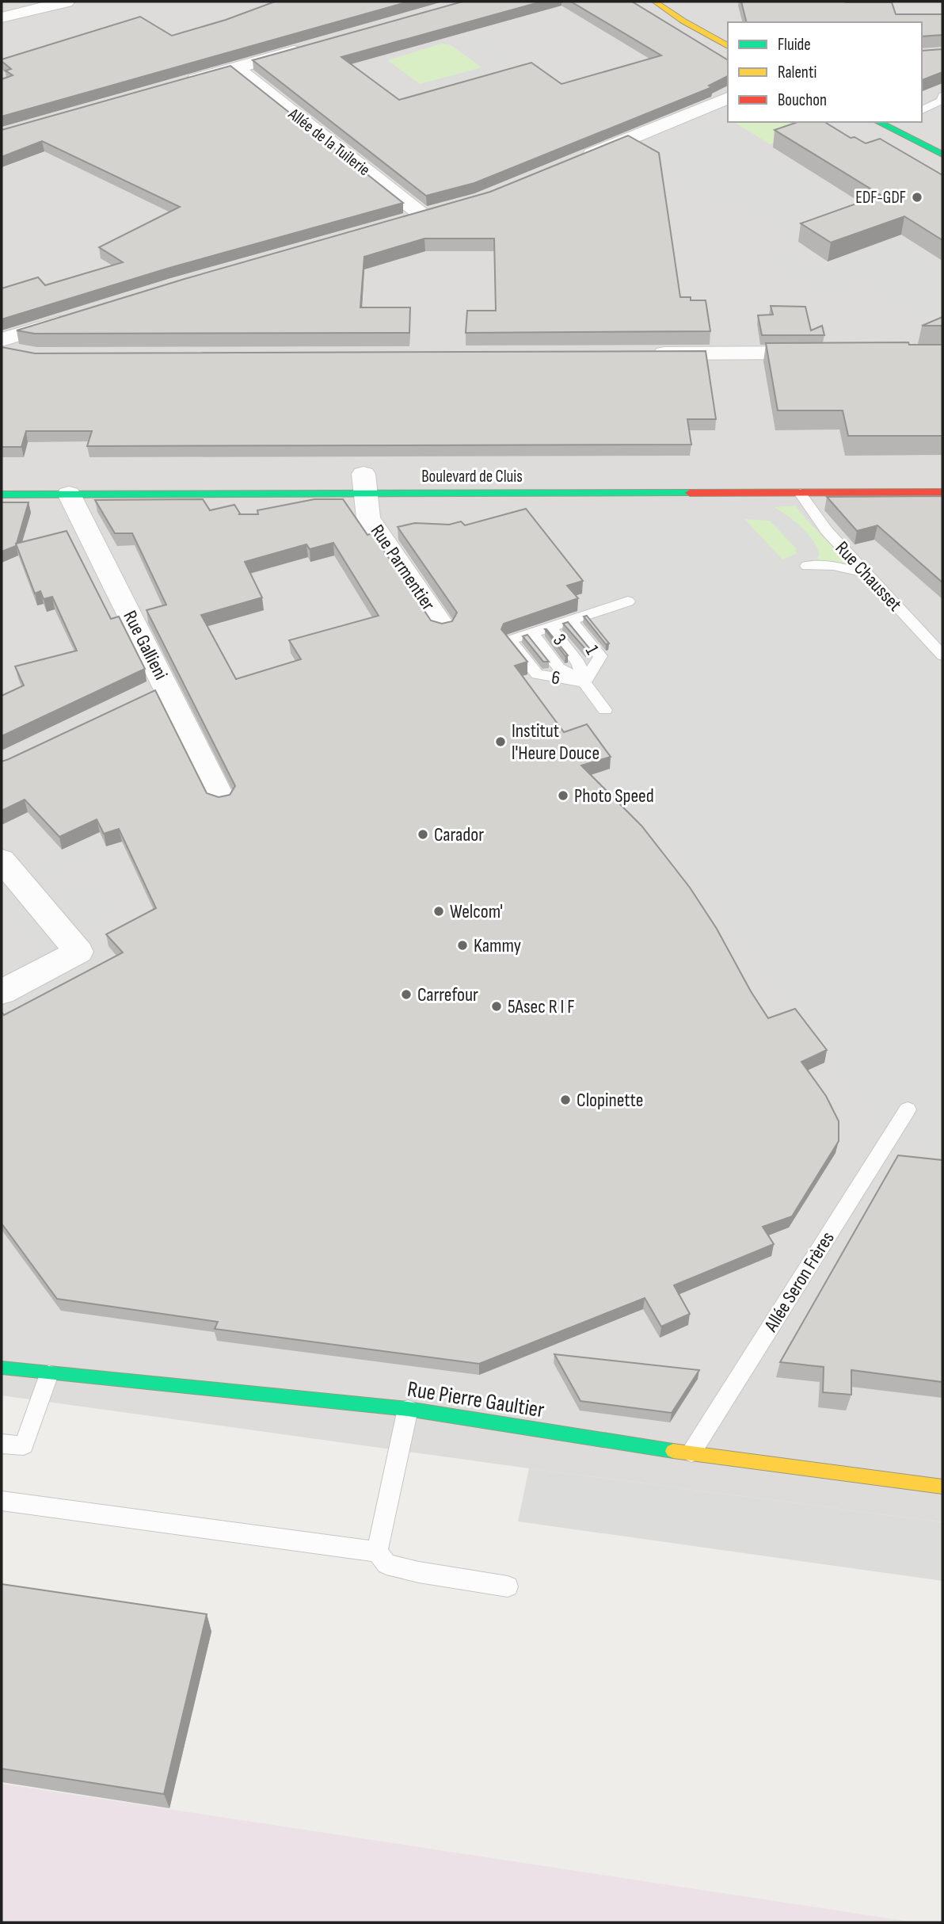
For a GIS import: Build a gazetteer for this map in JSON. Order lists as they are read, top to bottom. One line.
{"streets":{"main road":["Boulevard de Cluis","Rue Pierre Gaultier"],"street":["Allée de la Tuilerie","Rue Parmentier","Rue Gallieni"],"lane":["Rue Chausset","3","1","6","Allée Seron Frères"]},"crossings":[["Boulevard de Cluis","Rue Parmentier"],["Boulevard de Cluis","Rue Chausset"],["Boulevard de Cluis","Rue Gallieni"],["3","1"],["3","6"],["1","6"],["Allée Seron Frères","Rue Pierre Gaultier"]],"places":["EDF-GDF","Institut l'Heure Douce","Photo Speed","Carador","Welcom'","Kammy","Carrefour","5Asec R I F","Clopinette"],"legend":["Fluide","Ralenti","Bouchon"]}
